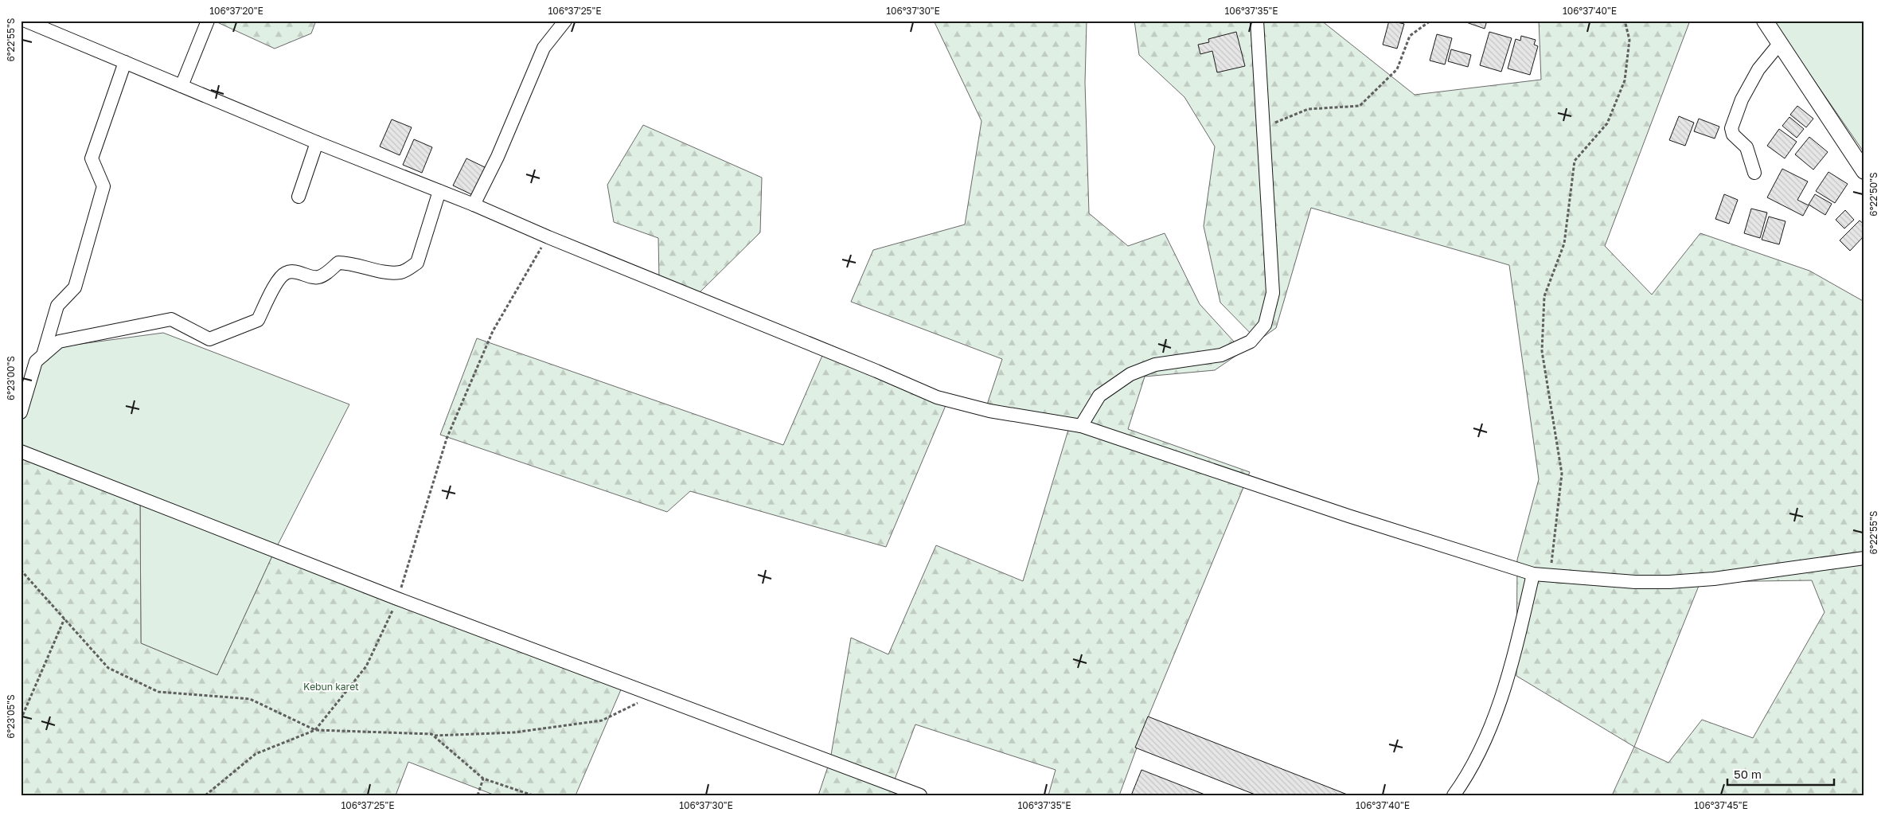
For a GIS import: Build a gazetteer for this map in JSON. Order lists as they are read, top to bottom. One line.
{"parks":["Kebun karet"],"scale_bar":"50 m","coordinates":["106°37'20\"E","106°37'25\"E","106°37'30\"E","106°37'35\"E","106°37'40\"E","6°22'55\"S","6°22'50\"S","6°23'00\"S","6°23'05\"S","106°37'45\"E"]}
